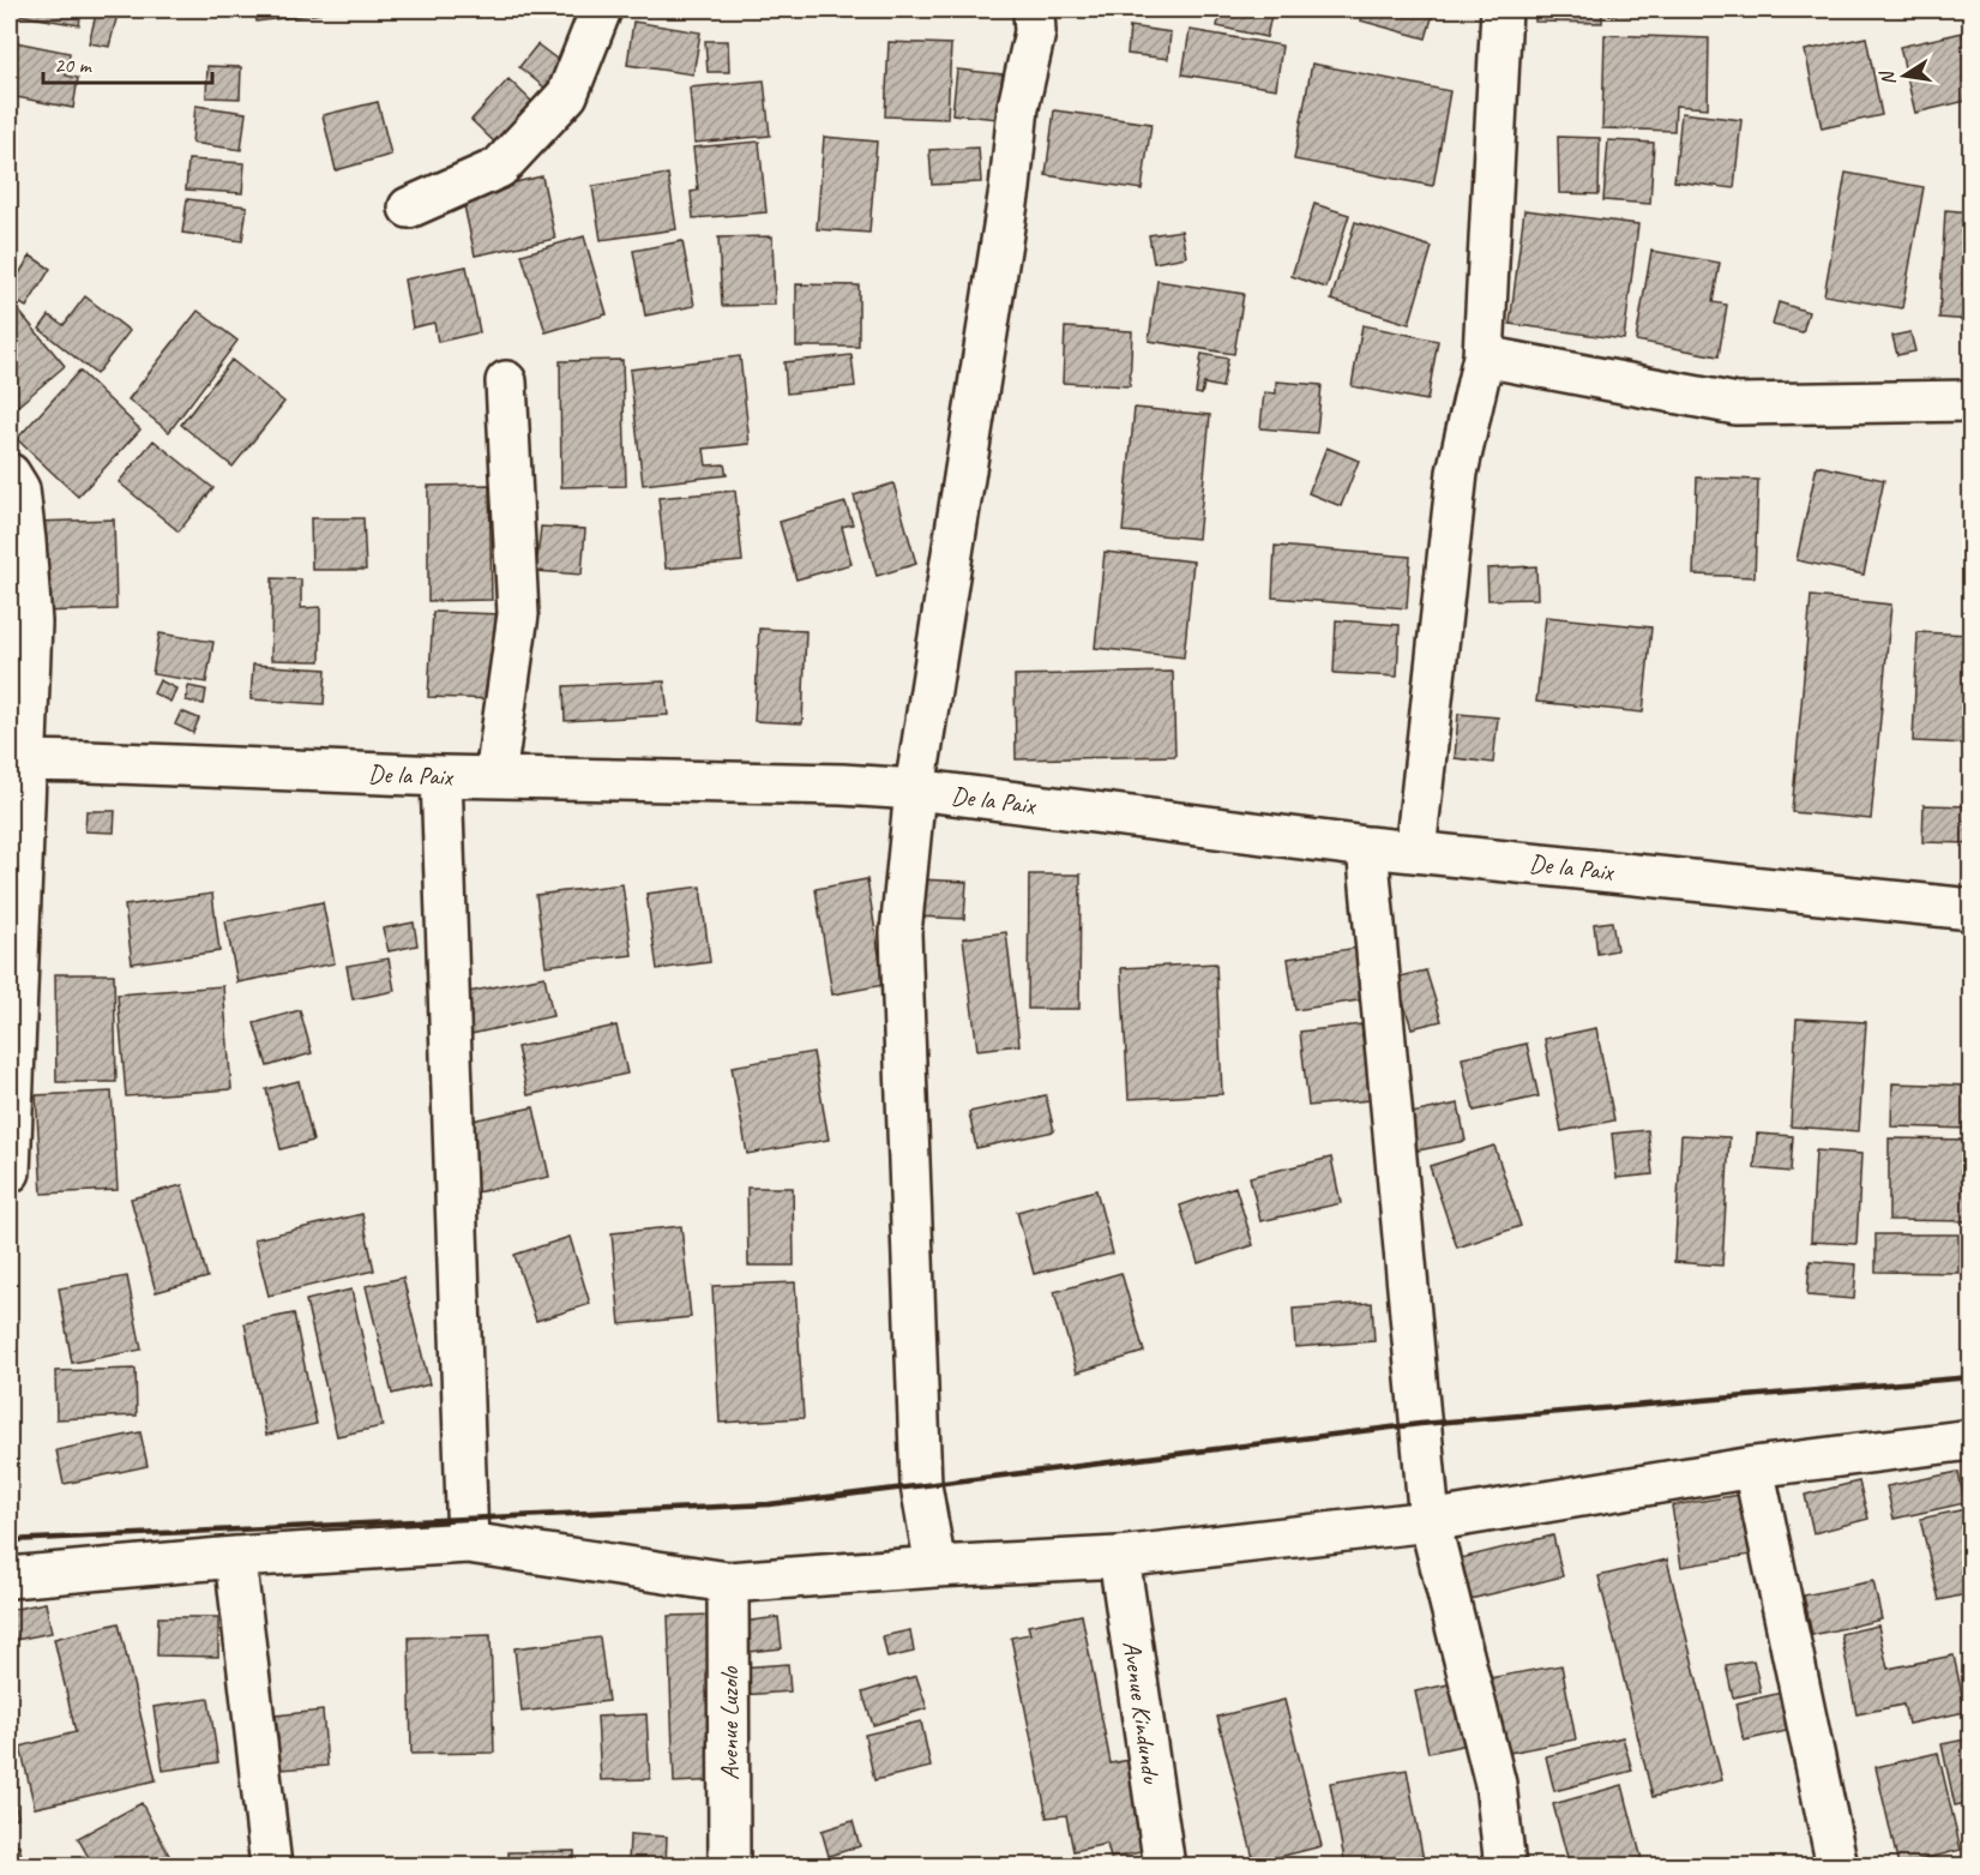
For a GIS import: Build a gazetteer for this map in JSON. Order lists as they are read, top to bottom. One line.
{"streets":{"street":["De la Paix","Avenue Kindundu","Avenue Luzolo"]},"scale_bar":"20 m","north":"left"}
